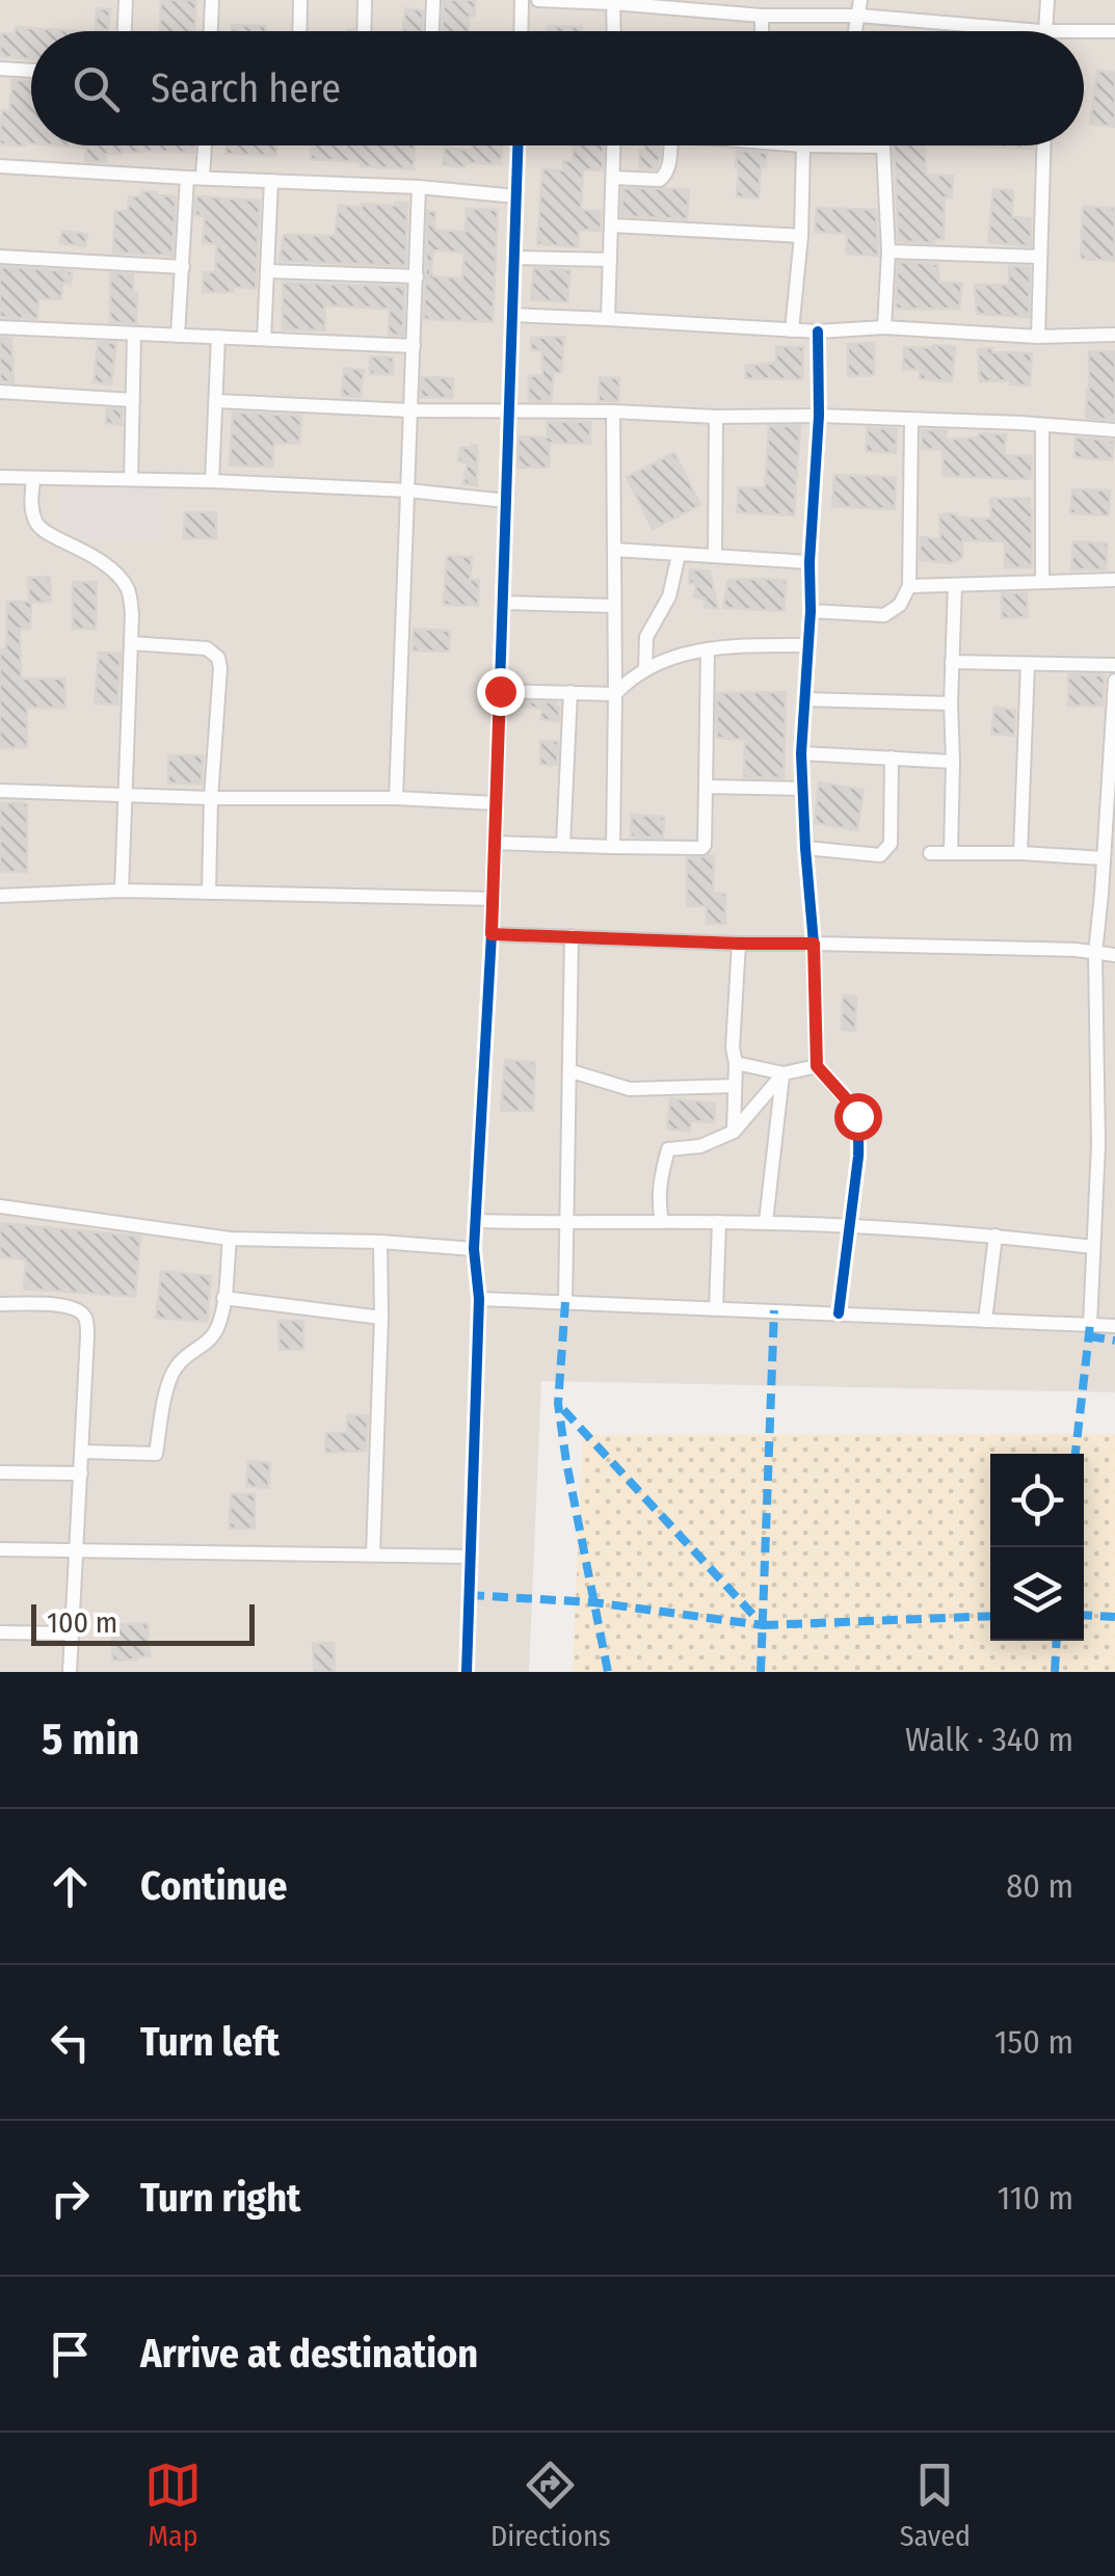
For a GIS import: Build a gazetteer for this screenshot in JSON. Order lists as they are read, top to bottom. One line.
{"scale_bar":"100 m","page":{"search":"Search here","scale":"100 m","heading":["5 min","Walk · 340 m"],"list":[["Continue","80 m"],["Turn left","150 m"],["Turn right","110 m"],"Arrive at destination"],"nav":["Map","Directions","Saved"]}}
